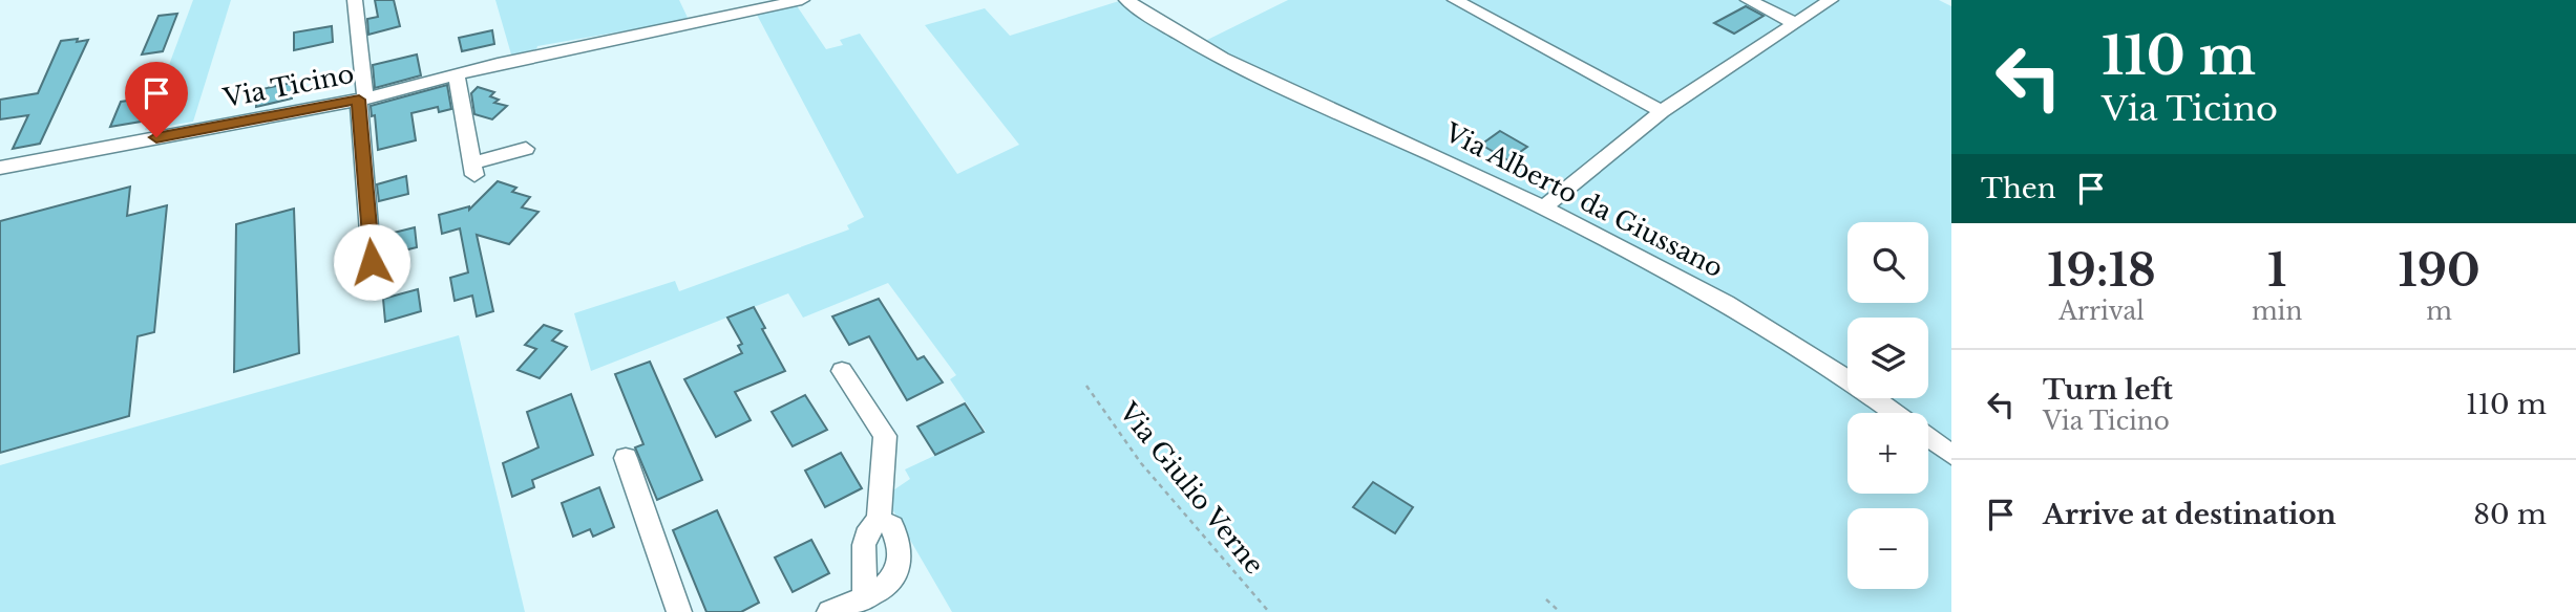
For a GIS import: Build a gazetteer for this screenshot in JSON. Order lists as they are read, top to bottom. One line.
{"streets":{"street":["Via Ticino","Via Alberto da Giussano"],"path":["Via Giulio Verne"]},"page":{"turn":["110 m","Via Ticino"],"then":"Then","map_buttons":["+","−"],"eta":["19:18","Arrival","1","min","190","m"],"list":[{"name":"Turn left","note":"Via Ticino","value":"110 m"},{"name":"Arrive at destination","value":"80 m"}]}}
